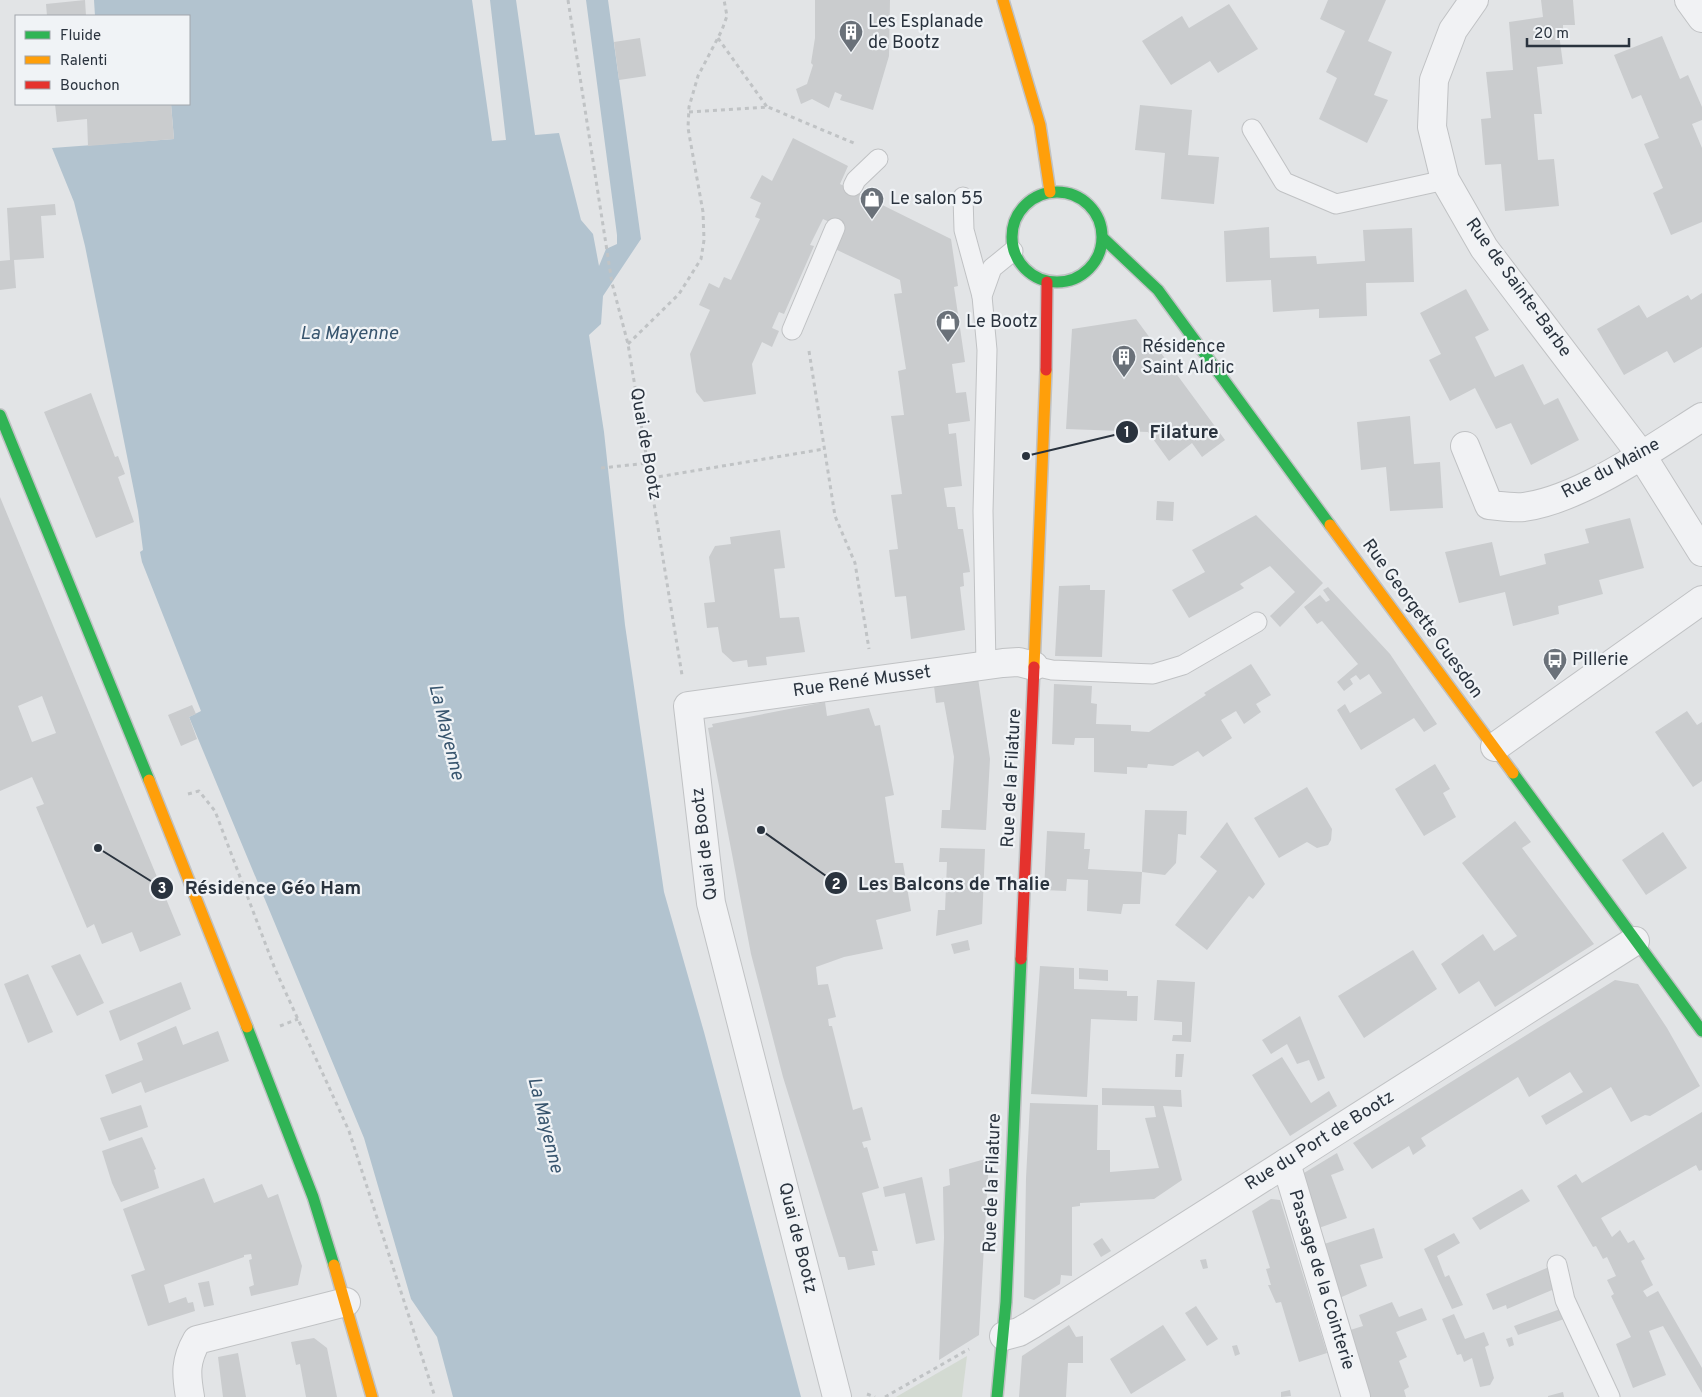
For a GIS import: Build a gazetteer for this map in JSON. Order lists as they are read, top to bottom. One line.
{"streets":{"street":["Rue de Sainte-Barbe","Quai de Bootz","Rue du Maine","Rue Georgette Guesdon","Rue René Musset","Rue de la Filature","Rue du Port de Bootz","Passage de la Cointerie"]},"crossings":[["Rue de Sainte-Barbe","Rue du Maine"],["Quai de Bootz","Rue René Musset"],["Rue Georgette Guesdon","Rue de la Filature"],["Rue Georgette Guesdon","Rue du Port de Bootz"],["Rue René Musset","Rue de la Filature"],["Rue de la Filature","Rue du Port de Bootz"],["Rue du Port de Bootz","Passage de la Cointerie"]],"water":["La Mayenne"],"places":{"building":["Les Esplanade de Bootz","Résidence Saint Aldric"],"shop":["Le salon 55","Le Bootz"],"other":["Filature","Les Balcons de Thalie","Résidence Géo Ham"],"bus stop":["Pillerie"]},"legend":["Fluide","Ralenti","Bouchon"],"scale_bar":"20 m"}
